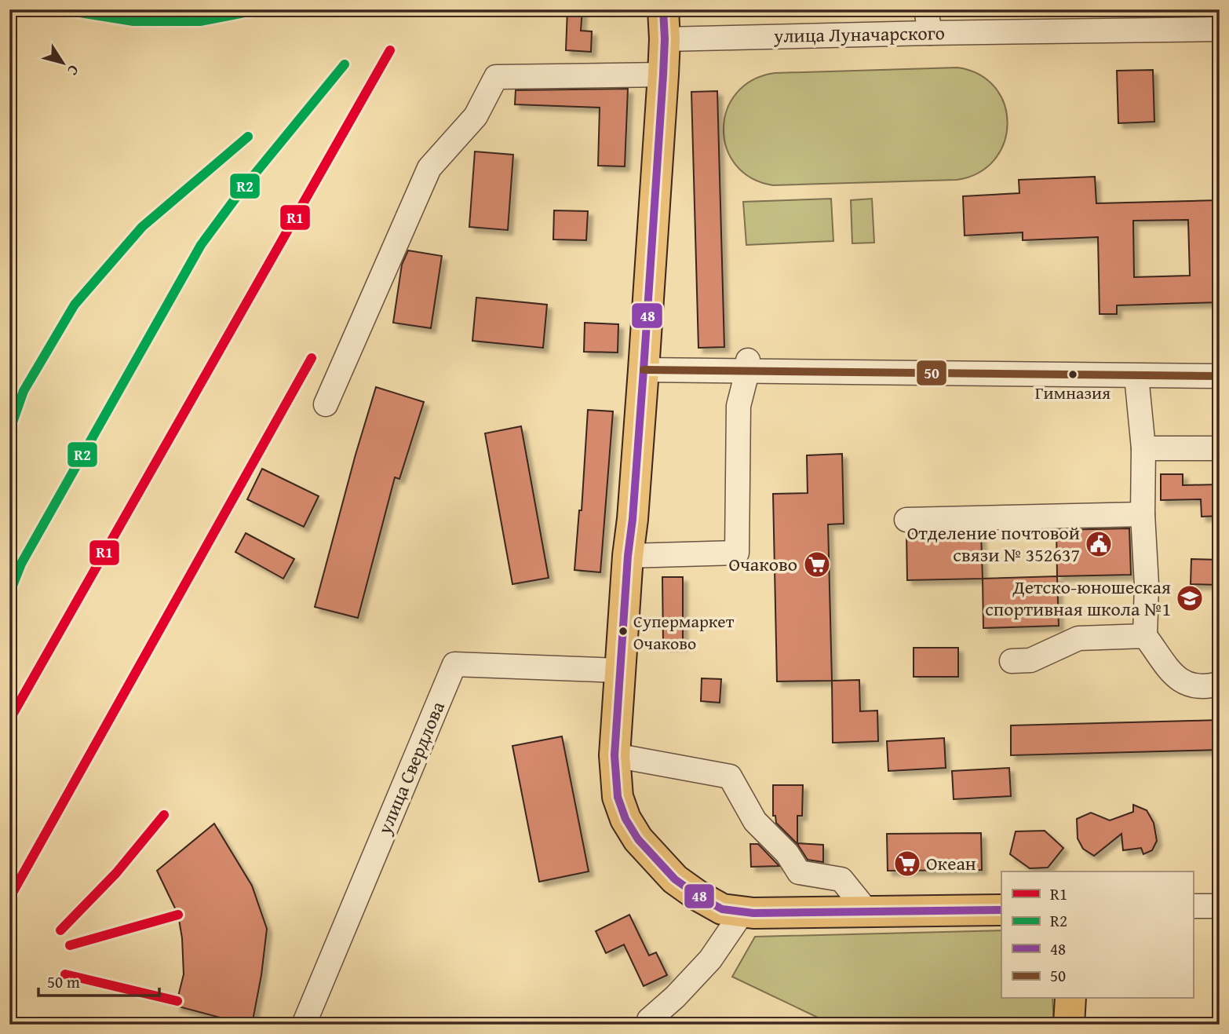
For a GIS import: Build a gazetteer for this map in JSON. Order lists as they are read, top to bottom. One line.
{"streets":{"street":["улица Луначарского","улица Свердлова"]},"places":{"other":["Гимназия","Супермаркет Очаково"],"public building":["Отделение почтовой связи № 352637"],"supermarket":["Очаково","Океан"],"school or university":["Детско-юношеская спортивная школа №1"]},"lines":["transit line R2","transit line 48","transit line R1","transit line 50"],"legend":["R1","R2","48","50"],"scale_bar":"50 m","north":"bottom right"}
